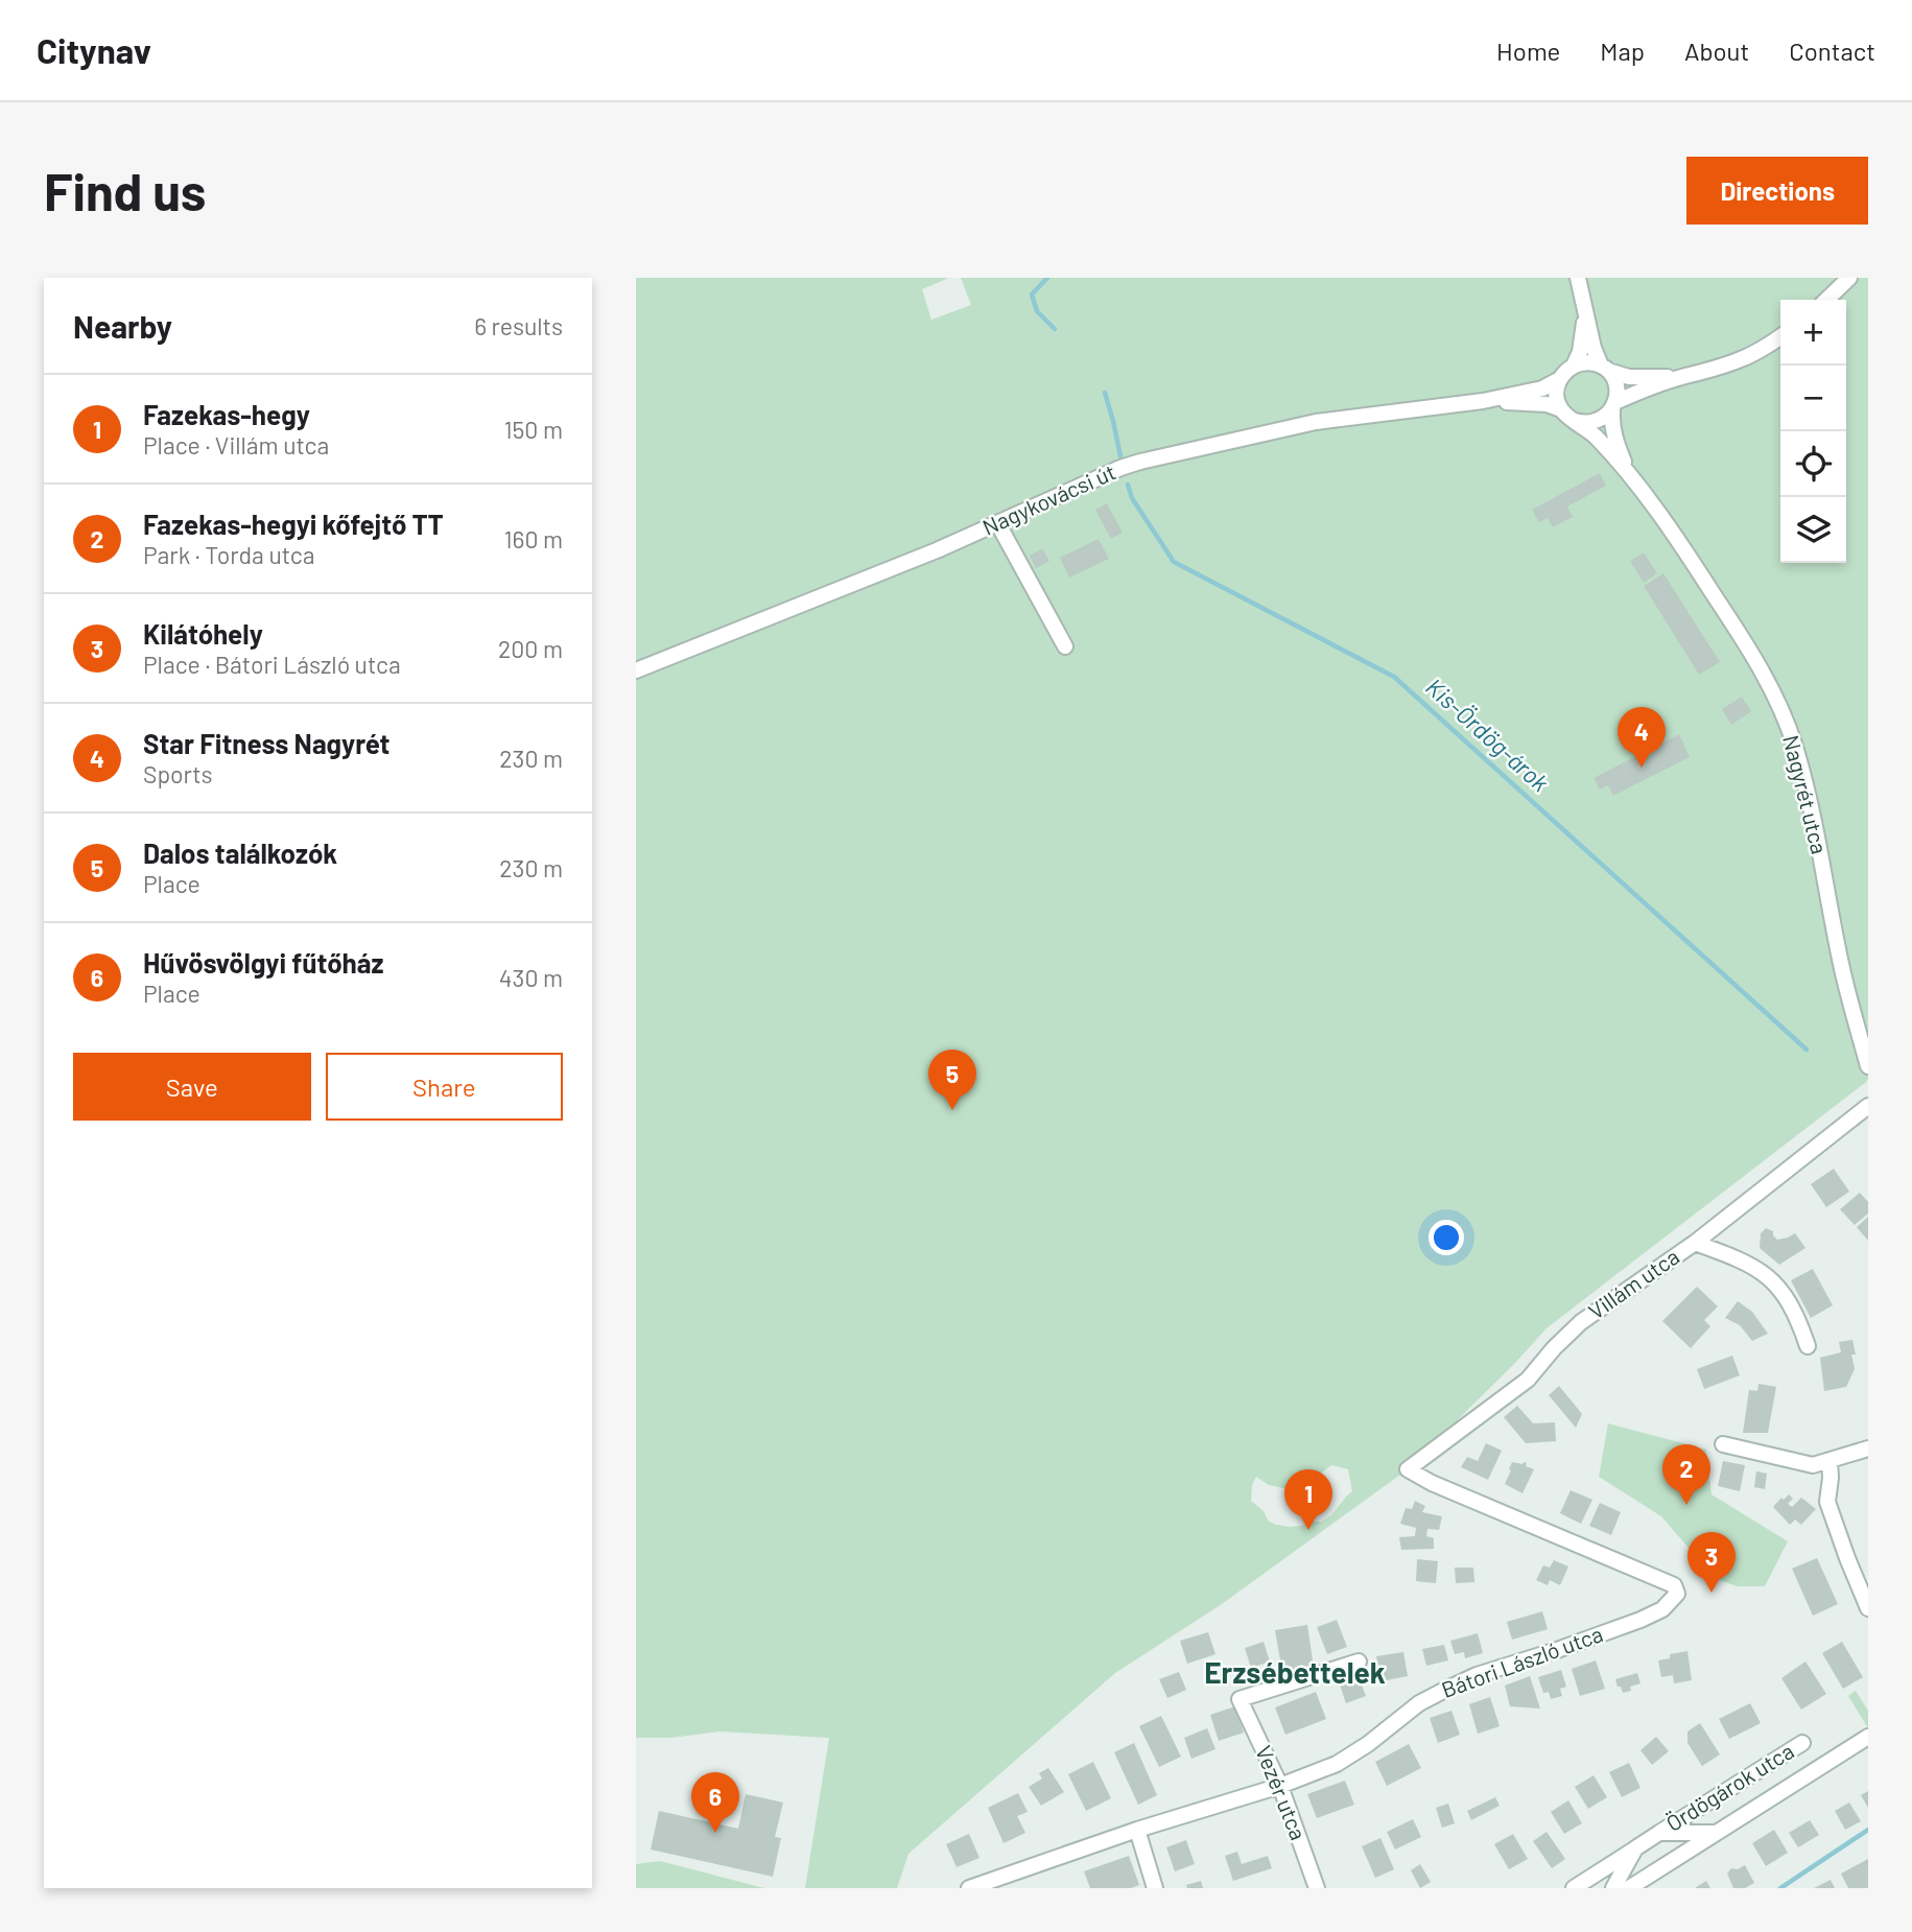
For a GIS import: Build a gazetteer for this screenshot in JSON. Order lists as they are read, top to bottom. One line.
{"streets":{"street":["Nagykovácsi út","Nagyrét utca","Villám utca","Bátori László utca","Ördögárok utca","Vezér utca"]},"crossings":[["Nagykovácsi út","Nagyrét utca"],["Villám utca","Bátori László utca"],["Bátori László utca","Vezér utca"]],"districts":["Erzsébettelek"],"water":["Kis-Ördög-árok"],"page":{"header":"Citynav","nav":["Home","Map","About","Contact"],"buttons":["Directions",["Save","Share"]],"title":"Find us","heading":["Nearby","6 results"],"map_buttons":["+","−"],"list":[{"mark":"1","name":"Fazekas-hegy","note":"Place · Villám utca","value":"150 m"},{"mark":"2","name":"Fazekas-hegyi kőfejtő TT","note":"Park · Torda utca","value":"160 m"},{"mark":"3","name":"Kilátóhely","note":"Place · Bátori László utca","value":"200 m"},{"mark":"4","name":"Star Fitness Nagyrét","note":"Sports","value":"230 m"},{"mark":"5","name":"Dalos találkozók","note":"Place","value":"230 m"},{"mark":"6","name":"Hűvösvölgyi fűtőház","note":"Place","value":"430 m"}],"pins":["4","5","2","1","3","6"]}}
